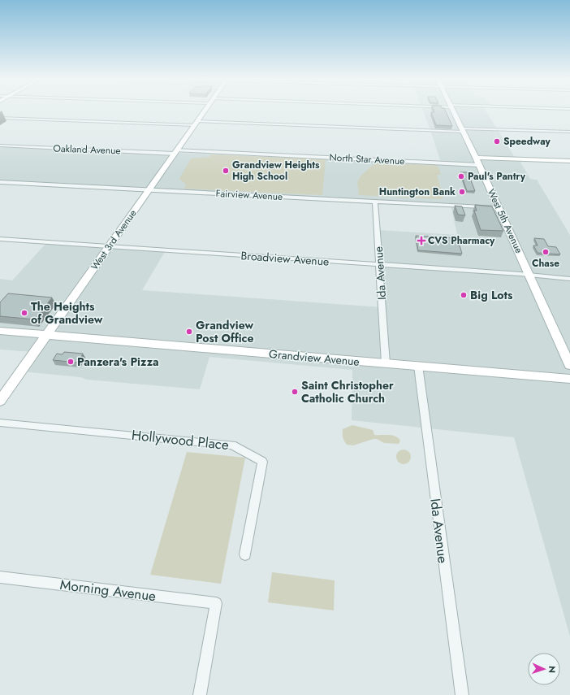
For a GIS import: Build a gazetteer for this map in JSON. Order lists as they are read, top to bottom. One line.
{"streets":{"main road":["North Star Avenue","West 5th Avenue","West 3rd Avenue","Grandview Avenue"],"street":["Oakland Avenue","Fairview Avenue","Broadview Avenue","Ida Avenue","Hollywood Place","Morning Avenue"]},"crossings":[["Oakland Avenue","North Star Avenue"],["Oakland Avenue","West 3rd Avenue"],["North Star Avenue","West 5th Avenue"],["North Star Avenue","West 3rd Avenue"],["Fairview Avenue","West 5th Avenue"],["Fairview Avenue","West 3rd Avenue"],["Fairview Avenue","Ida Avenue"],["West 5th Avenue","Broadview Avenue"],["West 3rd Avenue","Broadview Avenue"],["West 3rd Avenue","Grandview Avenue"],["Broadview Avenue","Ida Avenue"],["Ida Avenue","Grandview Avenue"]],"places":{"other":["Speedway","Grandview Heights High School","Paul's Pantry","Huntington Bank","Chase","Big Lots","The Heights of Grandview","Grandview Post Office","Panzera's Pizza","Saint Christopher Catholic Church"],"health":["CVS Pharmacy"]},"north":"right"}
